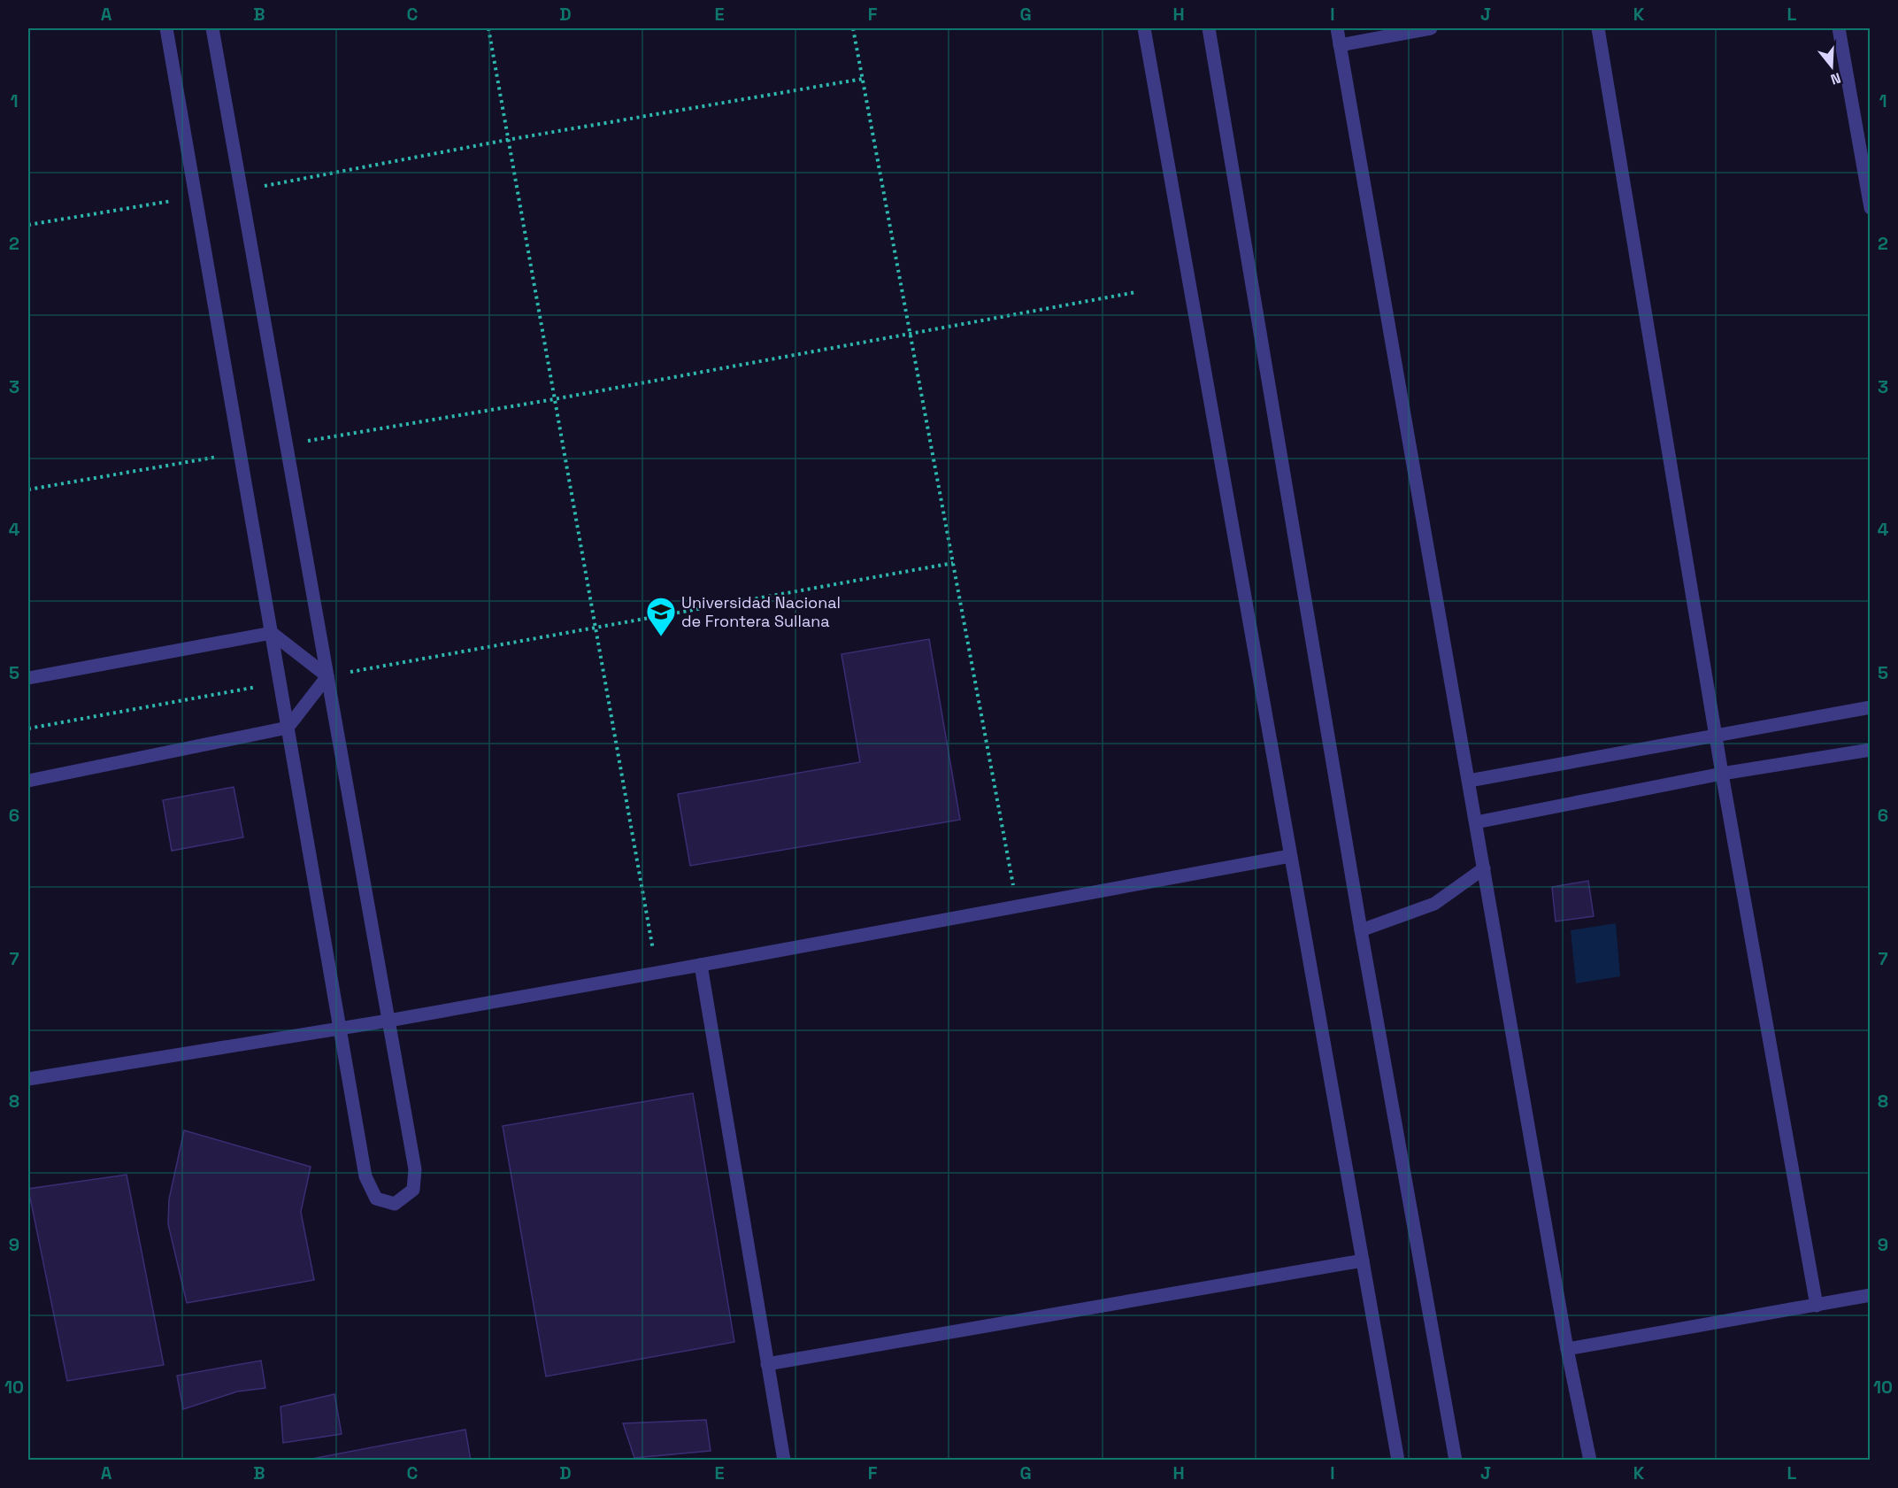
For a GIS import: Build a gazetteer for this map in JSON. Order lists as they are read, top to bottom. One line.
{"places":{"school or university":["Universidad Nacional de Frontera Sullana"]},"north":"bottom","grid":{"columns":["A","B","C","D","E","F","G","H","I","J","K","L"],"rows":["1","2","3","4","5","6","7","8","9","10"]}}
